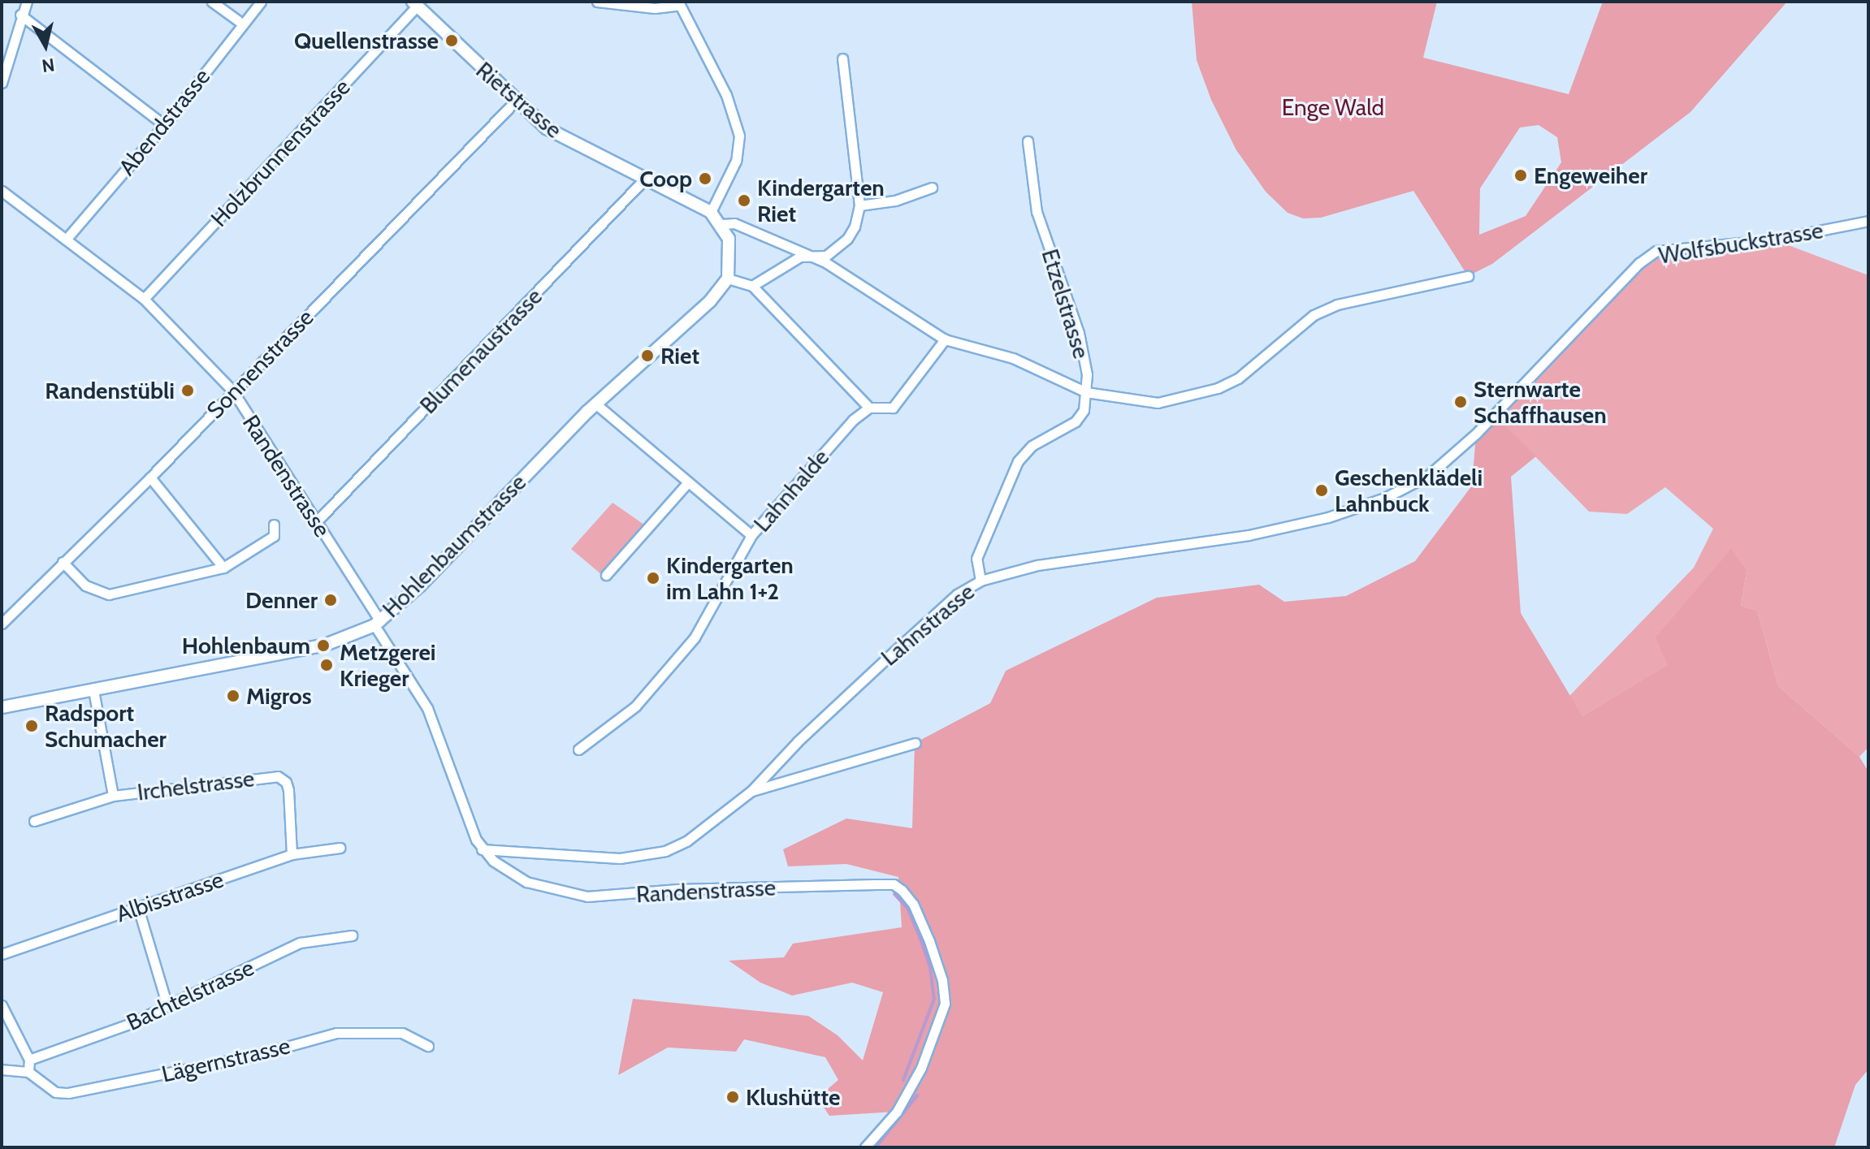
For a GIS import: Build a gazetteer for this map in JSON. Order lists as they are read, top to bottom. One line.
{"streets":{"street":["Rietstrasse","Abendstrasse","Holzbrunnenstrasse","Wolfsbuckstrasse","Etzelstrasse","Blumenaustrasse","Sonnenstrasse","Randenstrasse","Lahnhalde","Hohlenbaumstrasse","Lahnstrasse","Irchelstrasse","Albisstrasse","Bachtelstrasse","Lägernstrasse"]},"crossings":[["Rietstrasse","Holzbrunnenstrasse"],["Rietstrasse","Blumenaustrasse"],["Rietstrasse","Sonnenstrasse"],["Abendstrasse","Randenstrasse"],["Holzbrunnenstrasse","Randenstrasse"],["Wolfsbuckstrasse","Lahnstrasse"],["Etzelstrasse","Lahnstrasse"],["Blumenaustrasse","Randenstrasse"],["Sonnenstrasse","Randenstrasse"],["Randenstrasse","Hohlenbaumstrasse"],["Randenstrasse","Lahnstrasse"],["Irchelstrasse","Albisstrasse"]],"parks":["Enge Wald"],"places":["Quellenstrasse","Engeweiher","Coop","Kindergarten Riet","Riet","Randenstübli","Sternwarte Schaffhausen","Geschenklädeli Lahnbuck","Kindergarten im Lahn 1+2","Denner","Hohlenbaum","Metzgerei Krieger","Migros","Radsport Schumacher","Klushütte"],"north":"bottom"}
